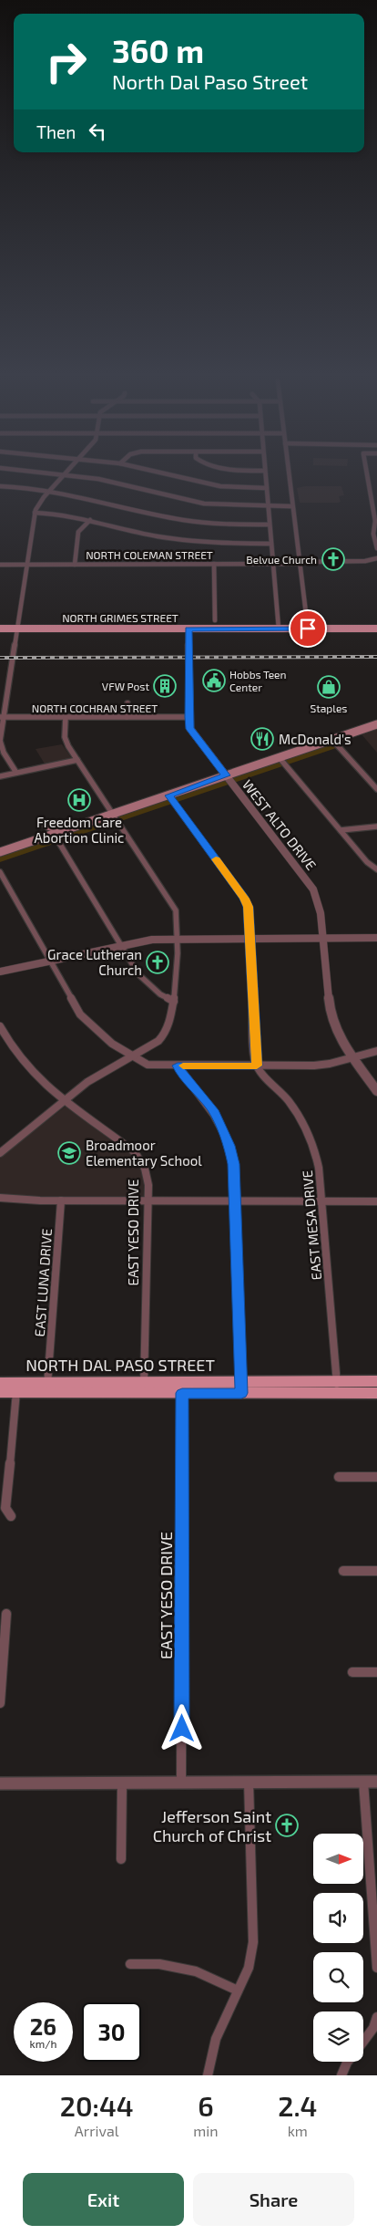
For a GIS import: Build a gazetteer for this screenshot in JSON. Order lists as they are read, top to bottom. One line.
{"streets":{"main road":["NORTH GRIMES STREET","NORTH DAL PASO STREET"],"street":["NORTH COLEMAN STREET","NORTH COCHRAN STREET","WEST ALTO DRIVE","EAST MESA DRIVE","EAST YESO DRIVE","EAST LUNA DRIVE"]},"crossings":[["NORTH GRIMES STREET","WEST ALTO DRIVE"],["NORTH COCHRAN STREET","WEST ALTO DRIVE"],["EAST MESA DRIVE","NORTH DAL PASO STREET"],["EAST YESO DRIVE","NORTH DAL PASO STREET"],["EAST LUNA DRIVE","NORTH DAL PASO STREET"]],"places":{"church":["Belvue Church","Grace Lutheran Church","Jefferson Saint Church of Christ"],"public building":["Hobbs Teen Center"],"building":["VFW Post"],"shop":["Staples"],"restaurant":["McDonald's"],"hospital":["Freedom Care Abortion Clinic"],"school or university":["Broadmoor Elementary School"]},"north":"right","page":{"turn":["360 m","North Dal Paso Street"],"then":"Then","speed":"26 km/h","limit":"30","eta":["20:44","Arrival","6","min","2.4","km"],"buttons":["Exit","Share"]}}
